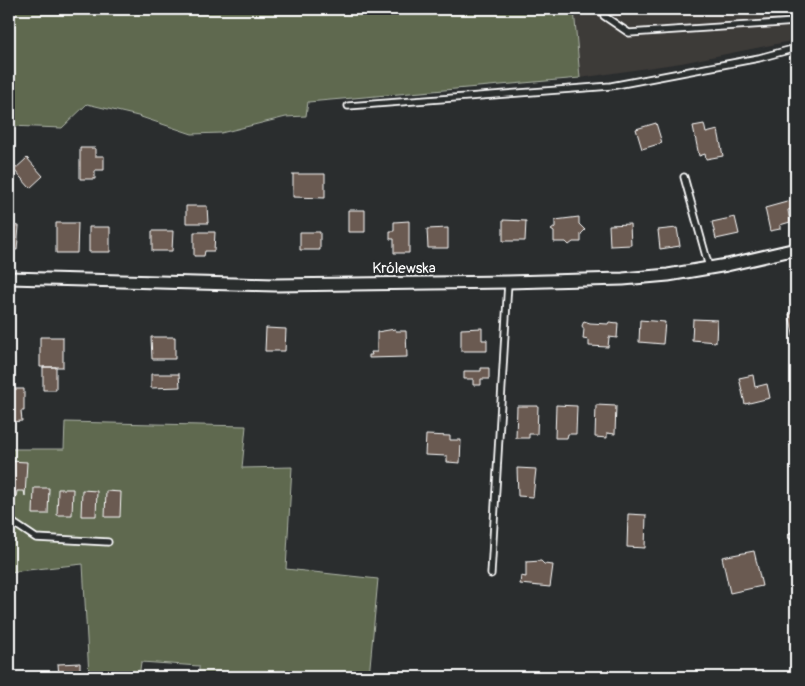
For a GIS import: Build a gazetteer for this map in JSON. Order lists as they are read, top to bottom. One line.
{"streets":{"street":["Królewska"]}}
